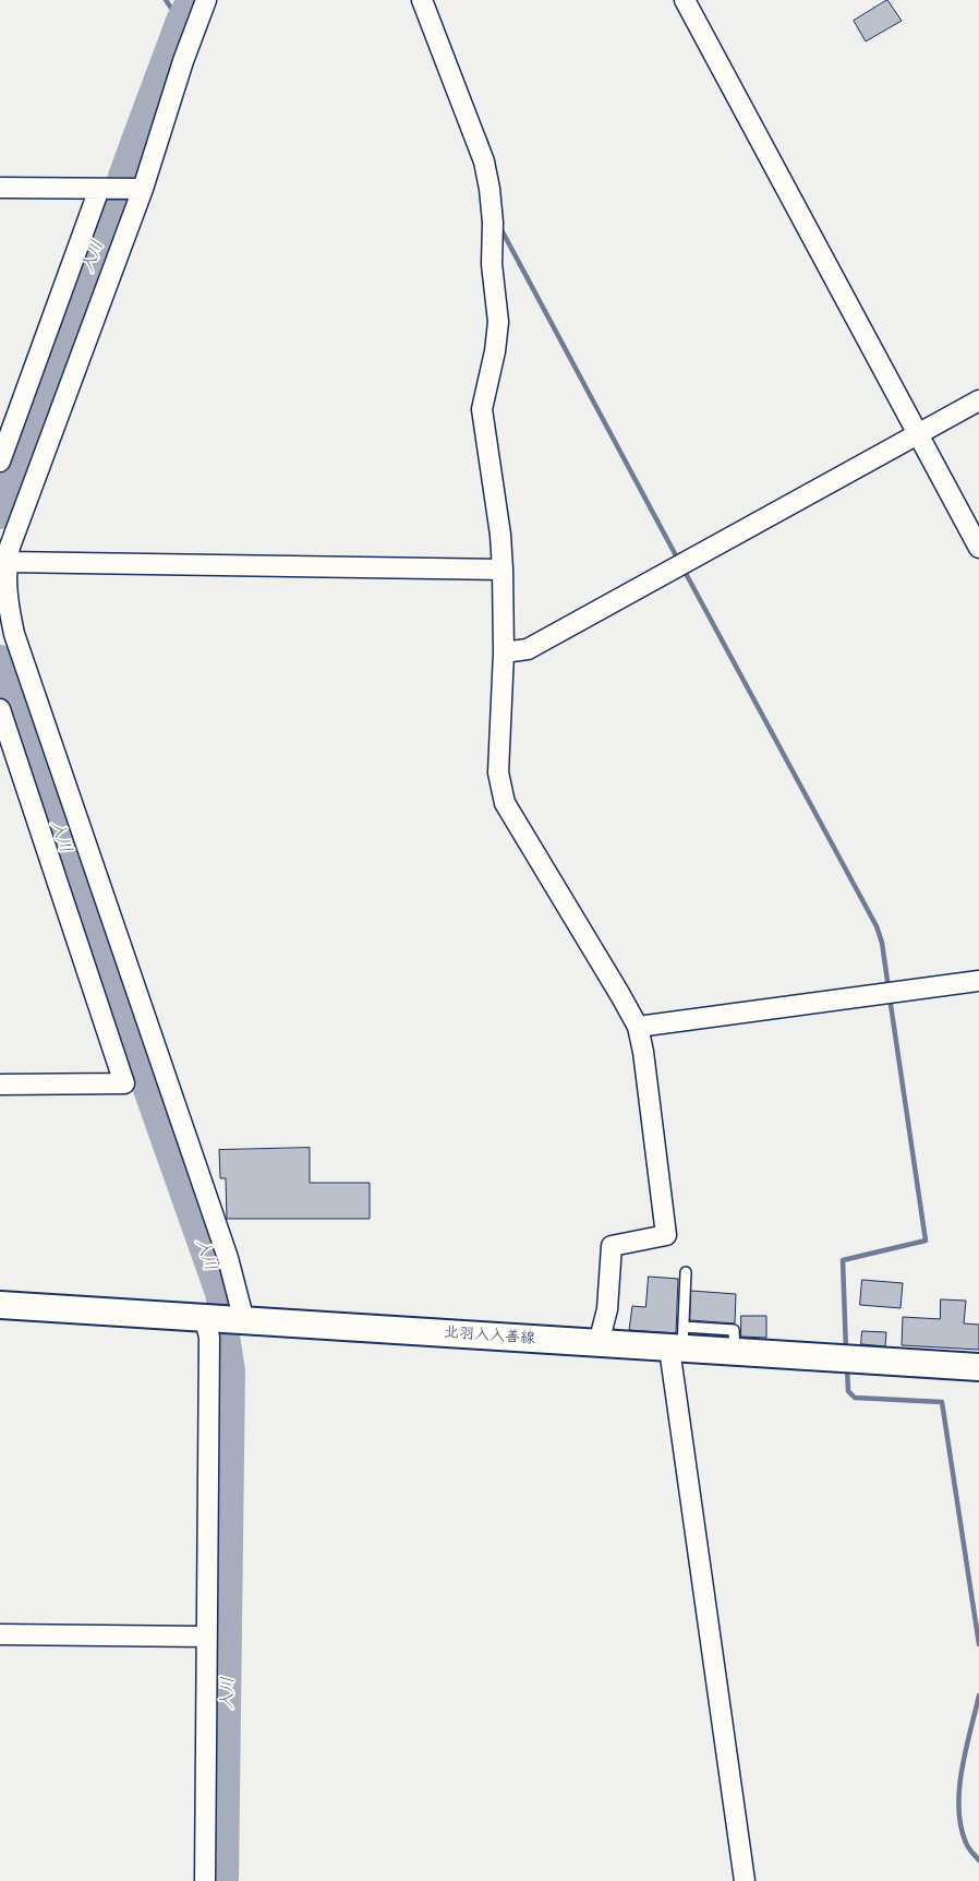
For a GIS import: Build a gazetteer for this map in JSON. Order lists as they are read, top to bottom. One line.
{"streets":{"main road":["北羽入入善線"]},"water":["入川"]}
